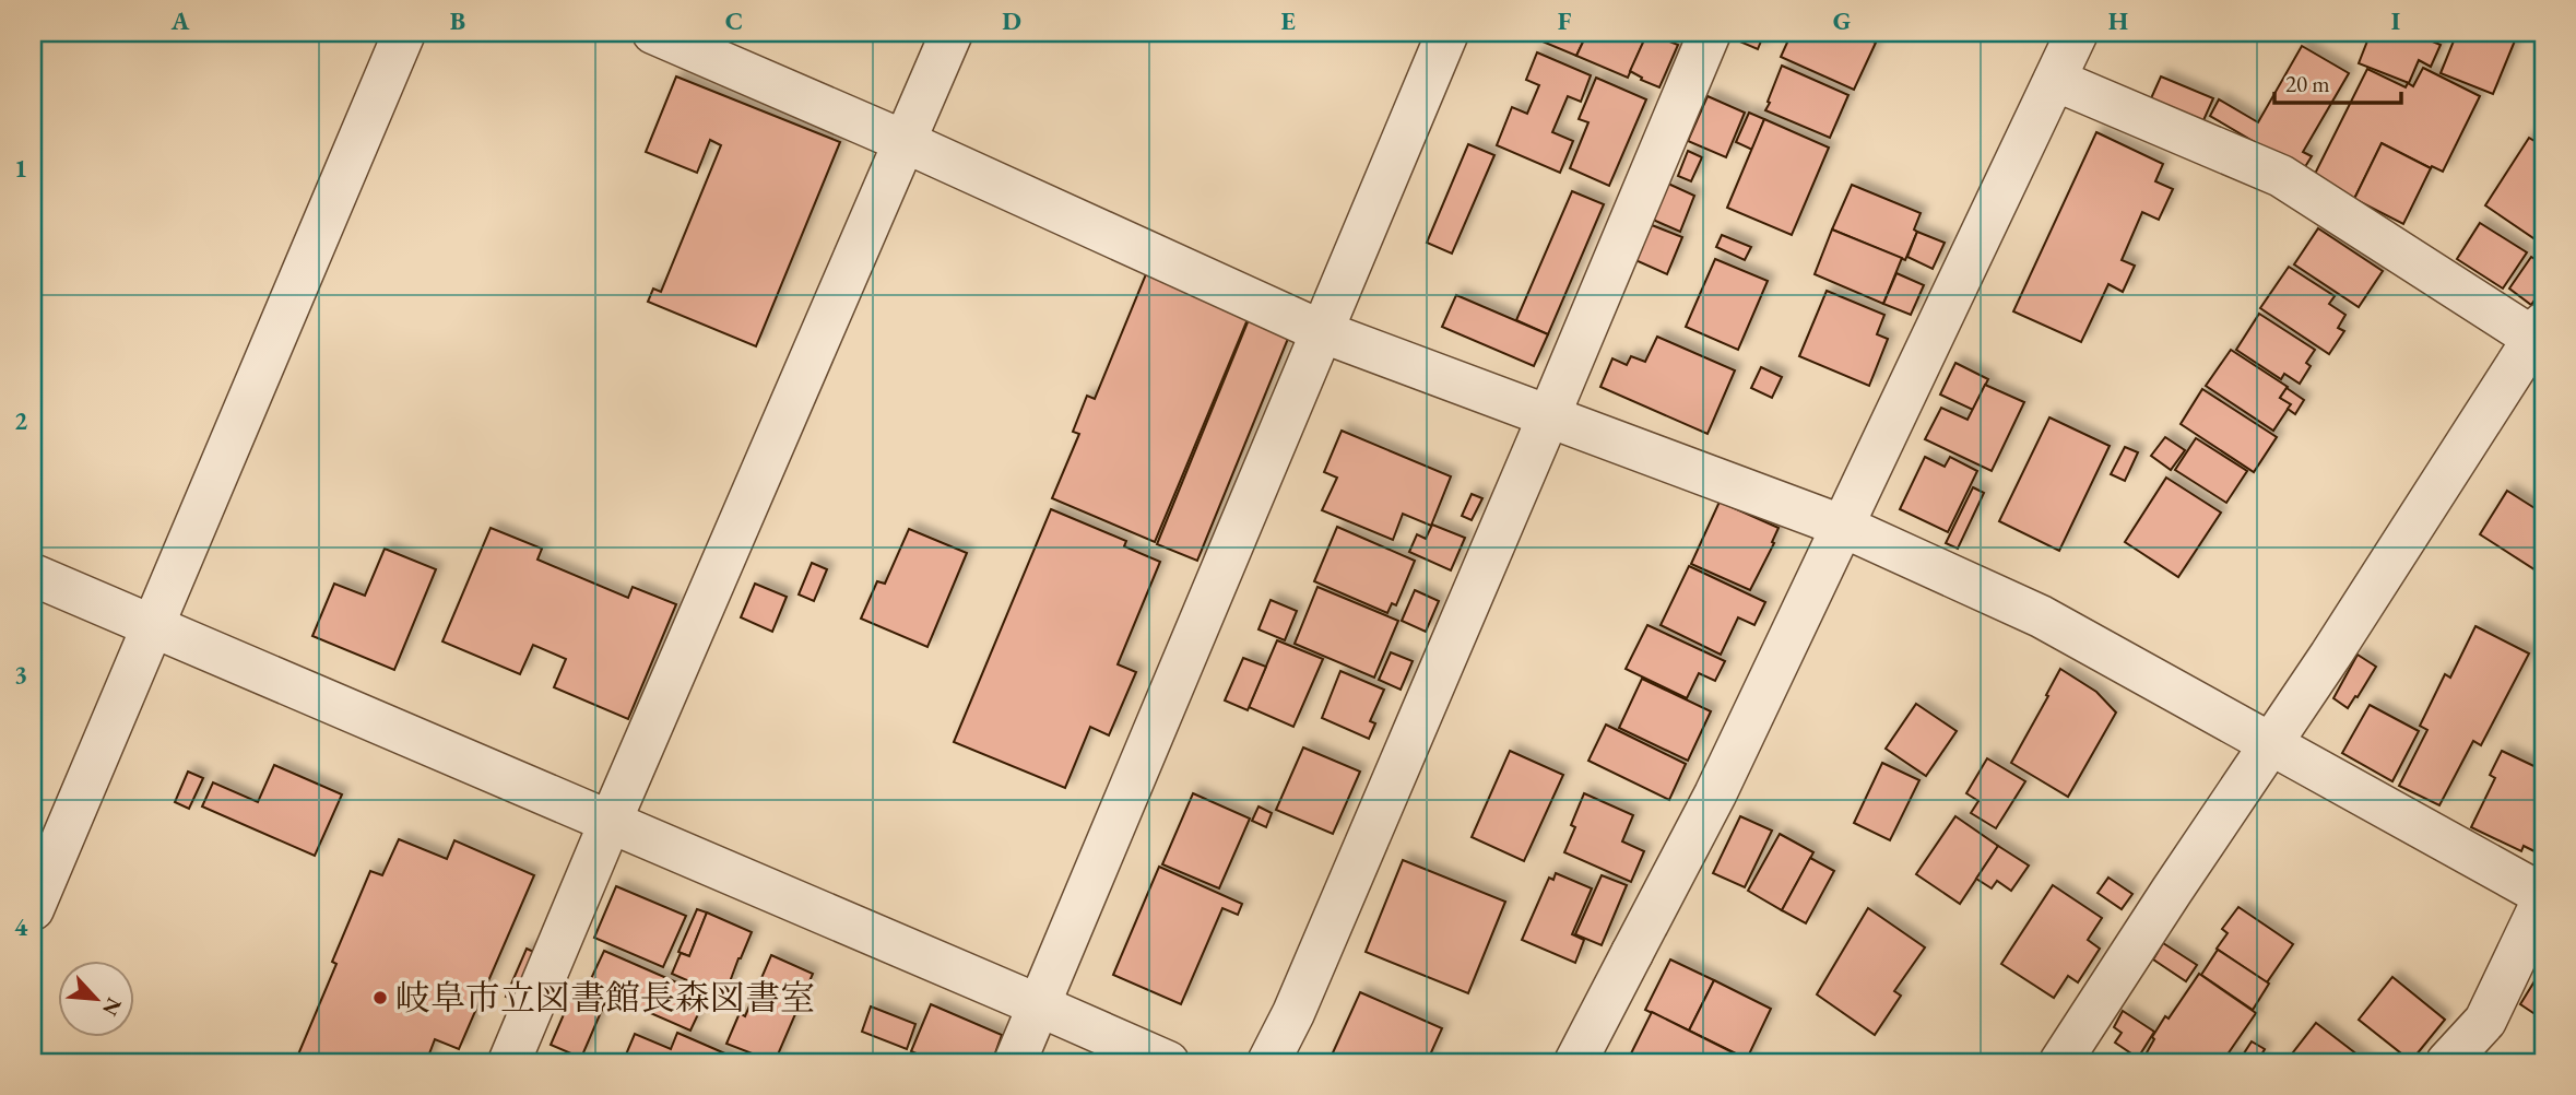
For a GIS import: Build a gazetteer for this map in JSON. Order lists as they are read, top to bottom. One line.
{"places":["岐阜市立図書館長森図書室"],"scale_bar":"20 m","north":"bottom right","grid":{"columns":["A","B","C","D","E","F","G","H","I"],"rows":["1","2","3","4"]}}
